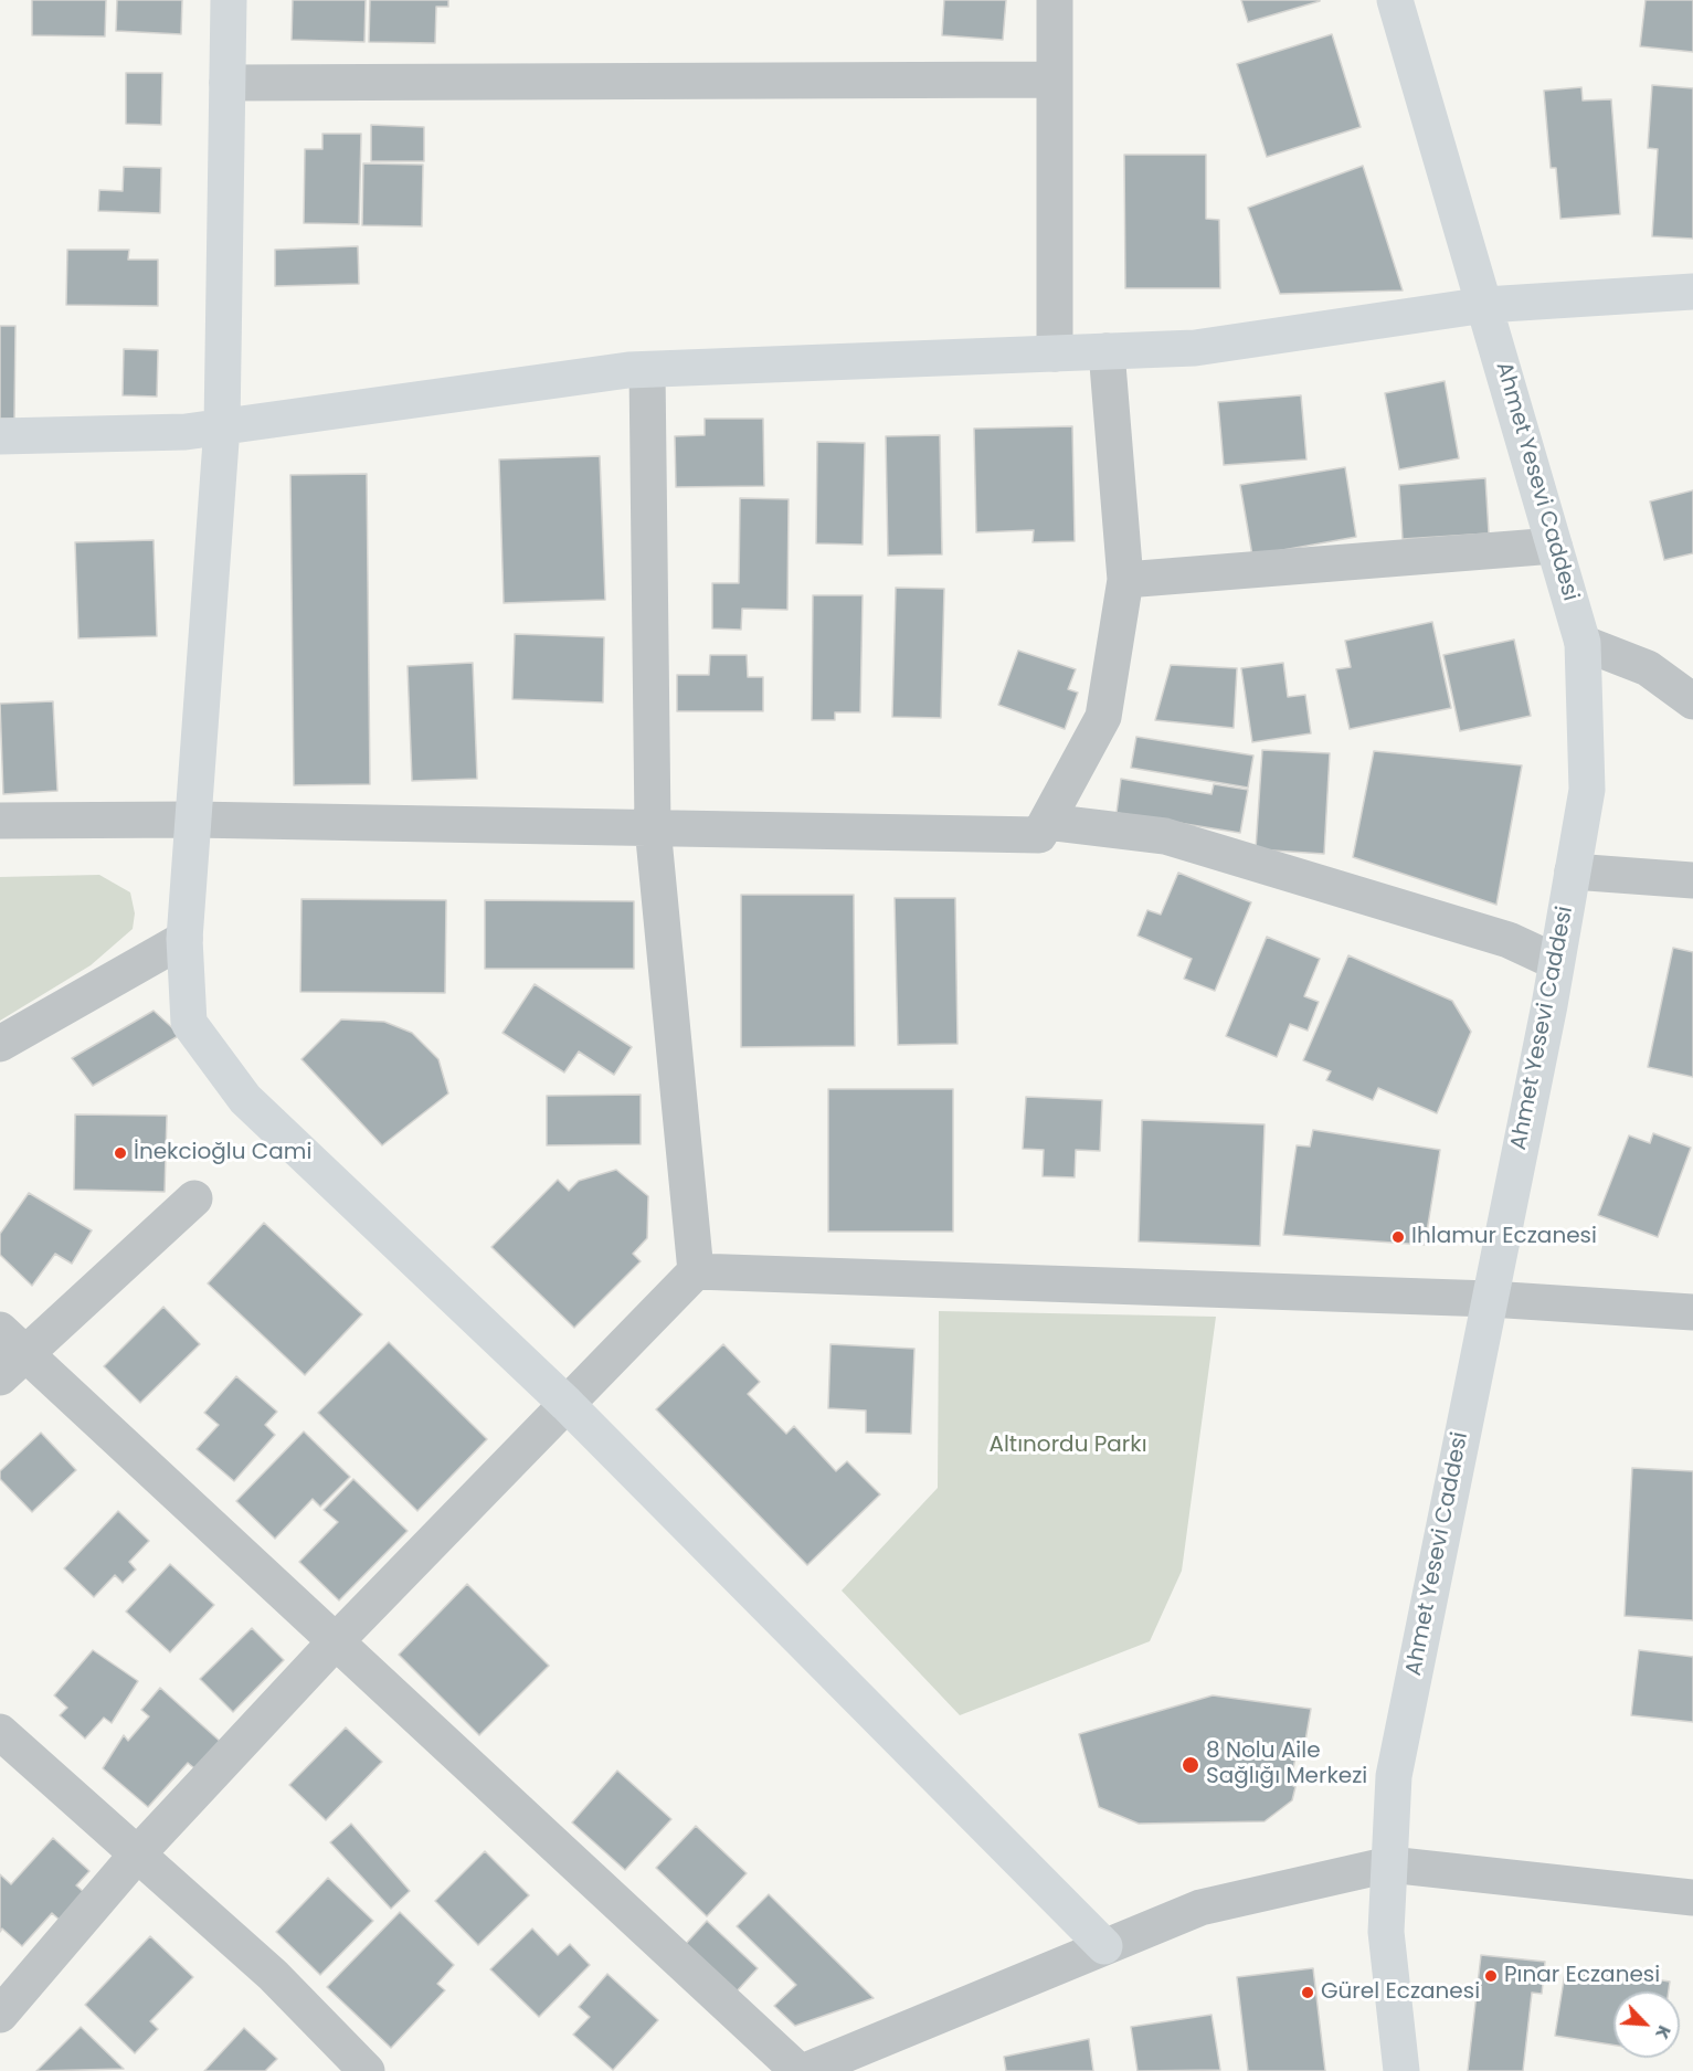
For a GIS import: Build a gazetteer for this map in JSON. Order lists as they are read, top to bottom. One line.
{"streets":{"street":["Ahmet Yesevi Caddesi"]},"parks":["Altınordu Parkı"],"places":["İnekcioğlu Cami","Ihlamur Eczanesi","8 Nolu Aile Sağlığı Merkezi","Pınar Eczanesi","Gürel Eczanesi"],"north":"bottom right"}
